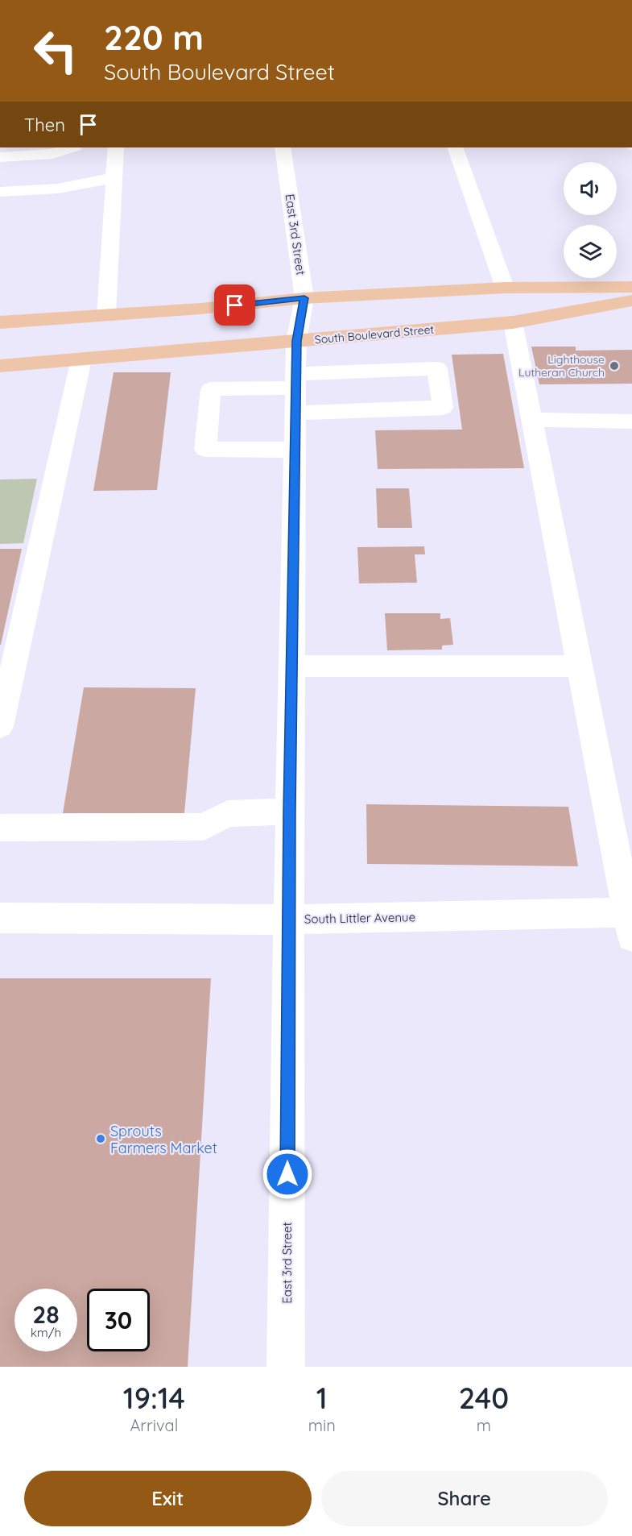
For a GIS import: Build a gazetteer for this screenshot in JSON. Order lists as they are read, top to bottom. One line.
{"streets":{"main road":["South Boulevard Street"],"street":["East 3rd Street","South Littler Avenue"]},"crossings":[["East 3rd Street","South Boulevard Street"],["East 3rd Street","South Littler Avenue"]],"places":["Lighthouse Lutheran Church","Sprouts Farmers Market"],"page":{"turn":["220 m","South Boulevard Street"],"then":"Then","speed":"28 km/h","limit":"30","eta":["19:14","Arrival","1","min","240","m"],"buttons":["Exit","Share"]}}
